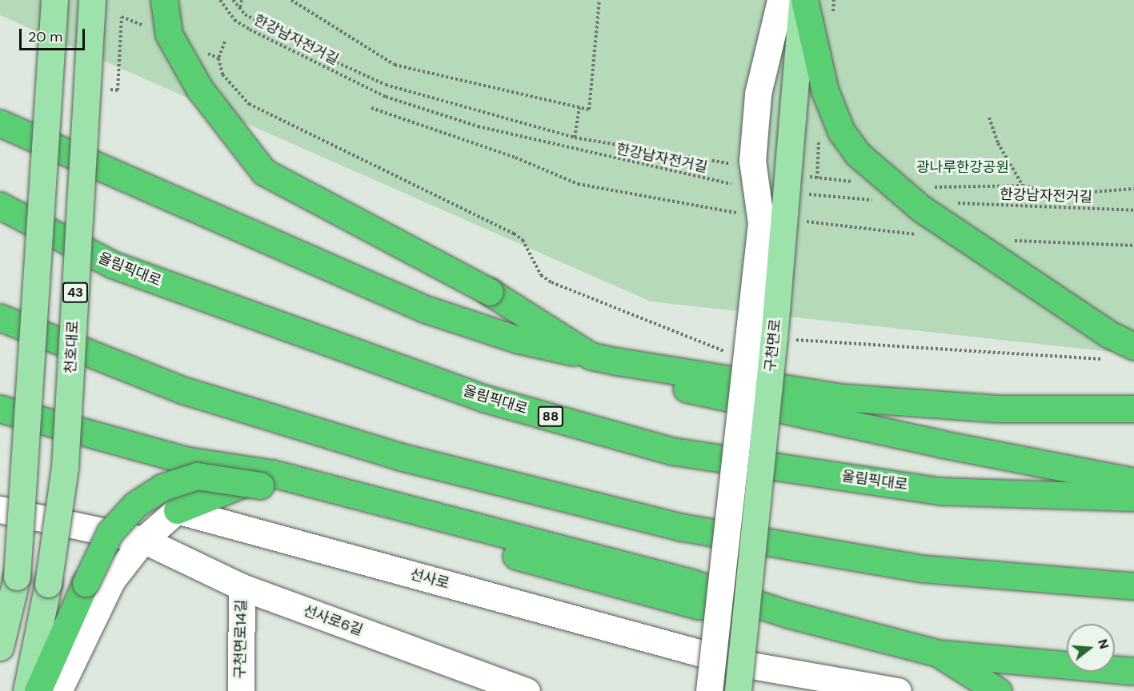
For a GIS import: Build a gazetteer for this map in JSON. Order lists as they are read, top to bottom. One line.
{"streets":{"highway":["올림픽대로","88"],"main road":["43","구천면로","천호대로"],"street":["선사로","선사로6길","구천면로14길"],"path":["한강남자전거길"]},"crossings":[["선사로6길","구천면로14길"]],"parks":["광나루한강공원"],"scale_bar":"20 m","north":"right"}
